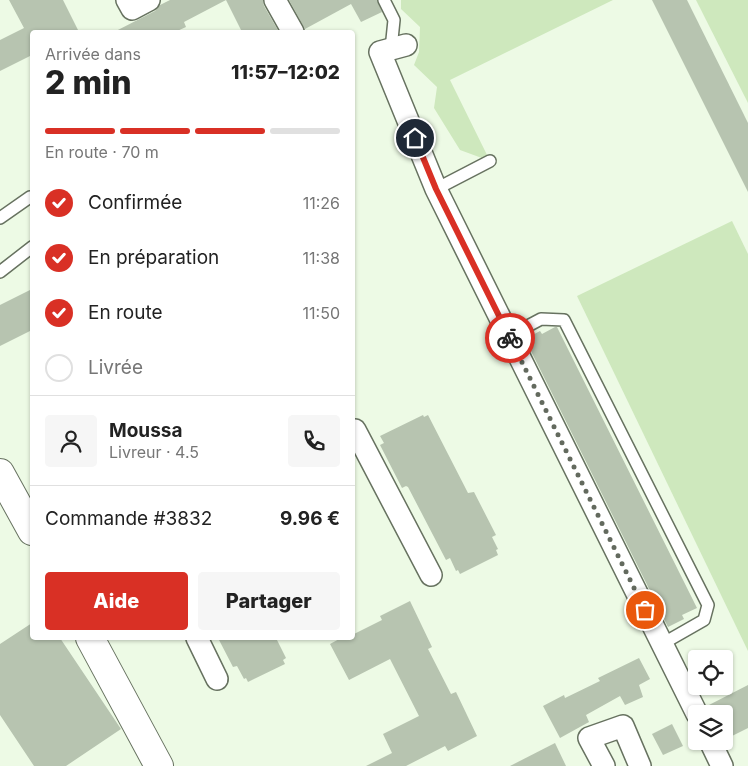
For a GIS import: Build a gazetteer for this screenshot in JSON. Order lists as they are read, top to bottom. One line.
{"page":{"heading":["2 min","Arrivée dans","11:57–12:02"],"panel":["Moussa","Livreur · 4.5","Commande #3832","9.96 €"],"bar":"En route · 70 m","list":[["Confirmée","11:26"],["En préparation","11:38"],["En route","11:50"],"Livrée"],"buttons":["Aide","Partager"]}}
